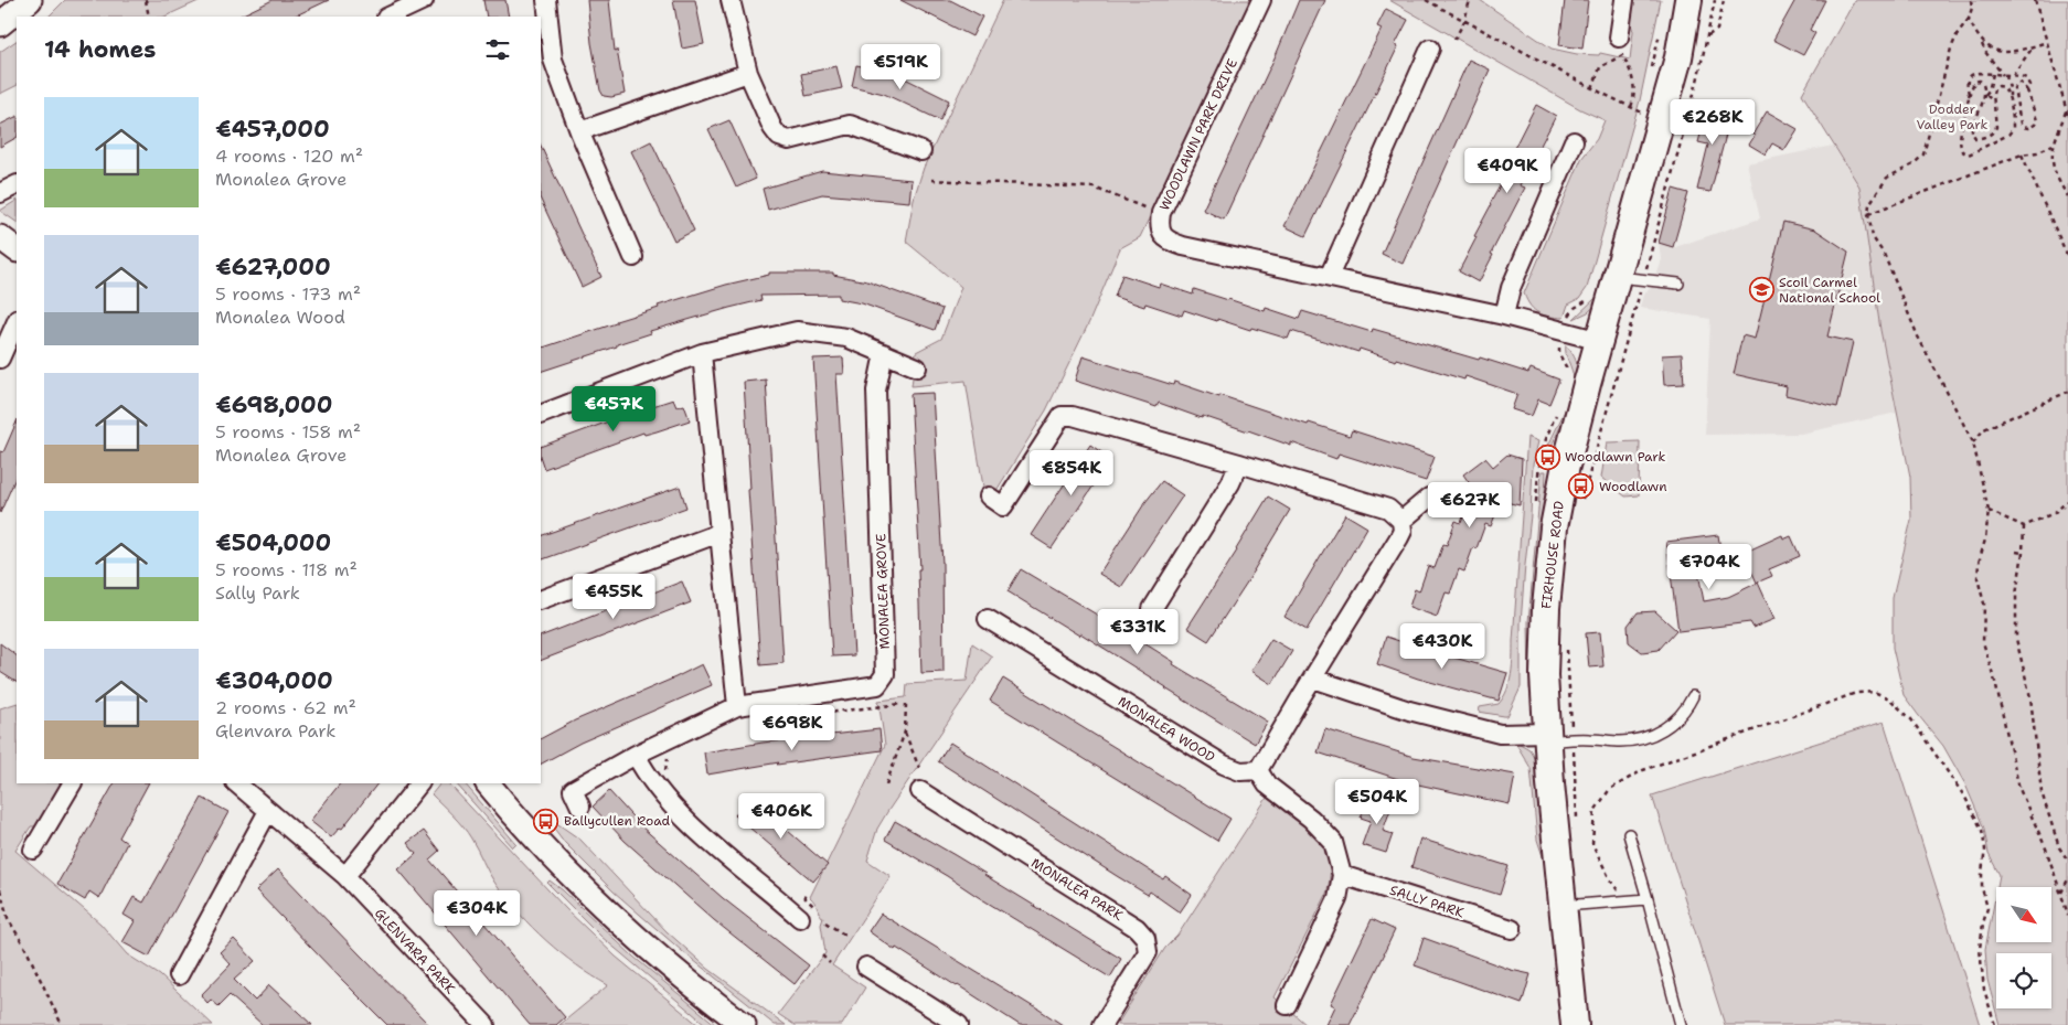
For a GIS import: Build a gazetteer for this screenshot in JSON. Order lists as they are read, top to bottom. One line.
{"streets":{"main road":["FIRHOUSE ROAD"],"street":["WOODLAWN PARK DRIVE","MONALEA GROVE","MONALEA WOOD","MONALEA PARK","SALLY PARK","GLENVARA PARK"]},"crossings":[["WOODLAWN PARK DRIVE","FIRHOUSE ROAD"]],"parks":["Dodder Valley Park"],"places":{"school or university":["Scoil Carmel National School"],"bus stop":["Woodlawn Park","Woodlawn","Ballycullen Road"]},"north":"bottom right","page":{"heading":"14 homes","price":["€519K","€268K","€409K","€457K","€854K","€627K","€704K","€455K","€331K","€430K","€698K","€504K","€406K","€304K"],"list":[{"name":"€457,000","note":"4 rooms · 120 m² · Monalea Grove"},{"name":"€627,000","note":"5 rooms · 173 m² · Monalea Wood"},{"name":"€698,000","note":"5 rooms · 158 m² · Monalea Grove"},{"name":"€504,000","note":"5 rooms · 118 m² · Sally Park"},{"name":"€304,000","note":"2 rooms · 62 m² · Glenvara Park"}]}}
